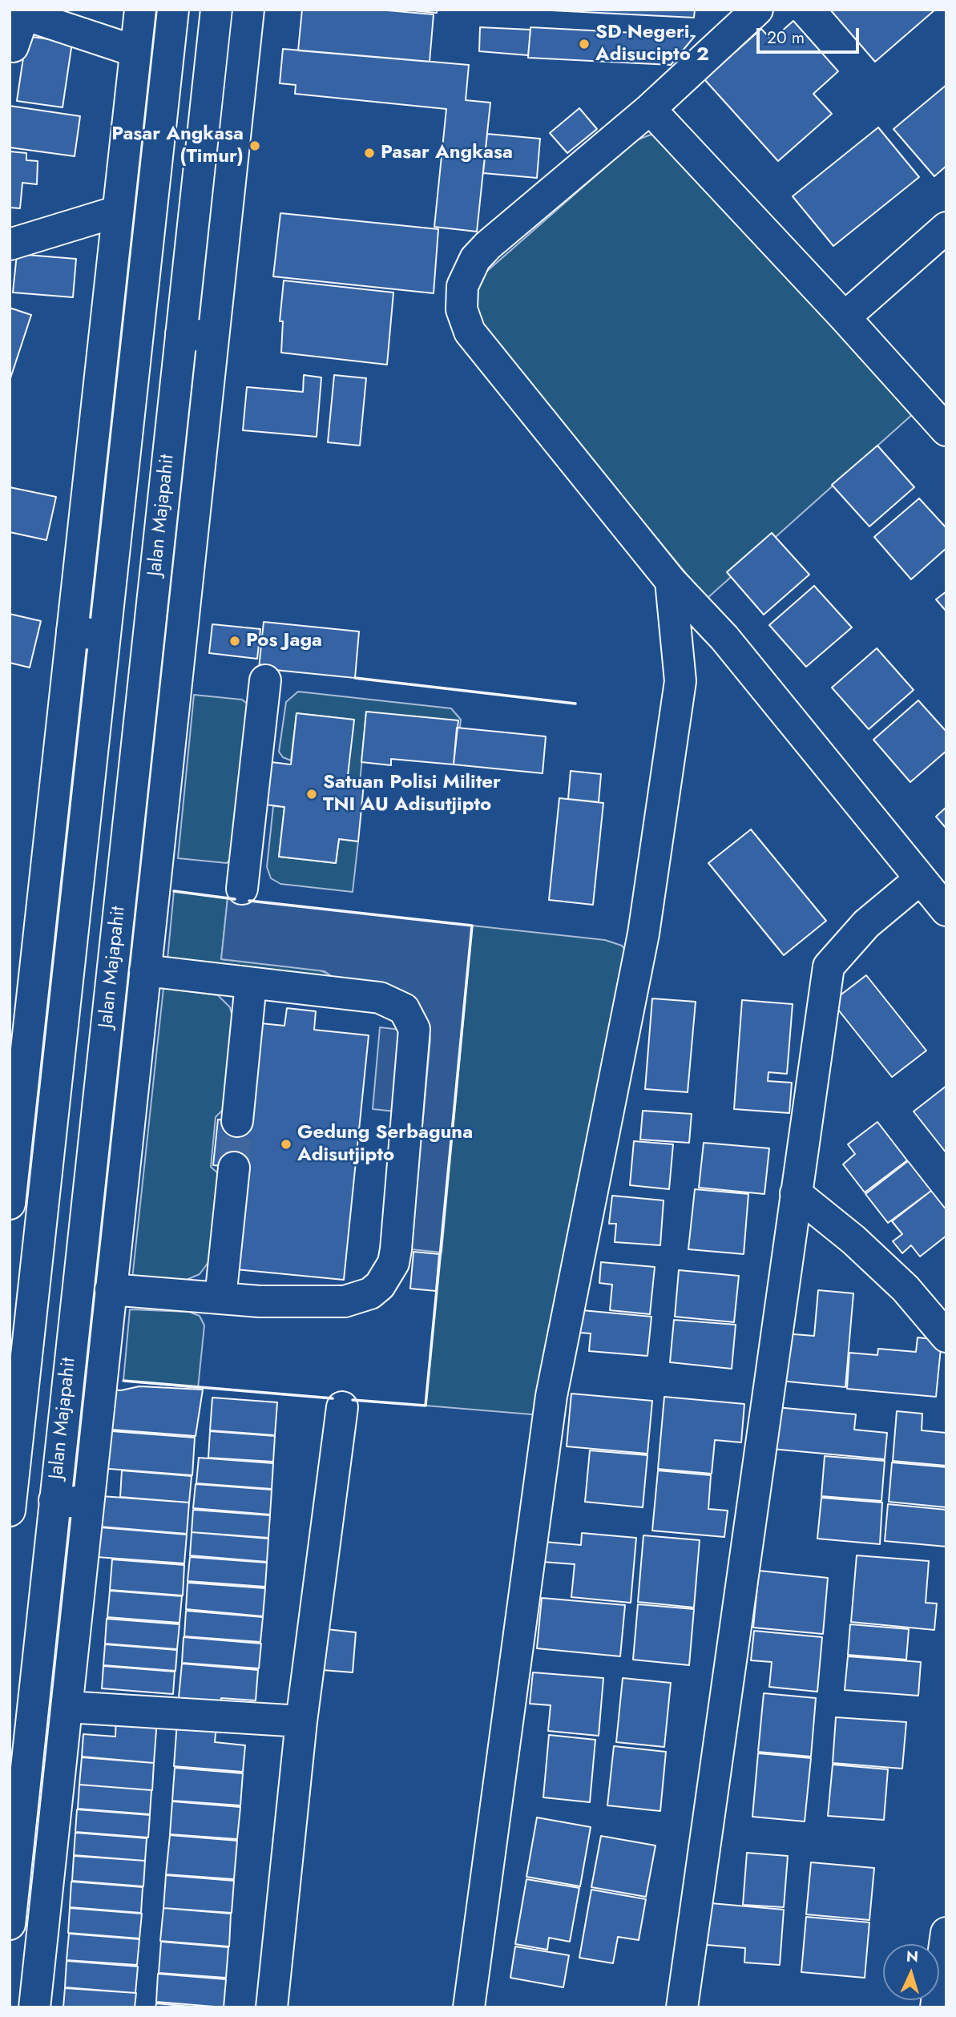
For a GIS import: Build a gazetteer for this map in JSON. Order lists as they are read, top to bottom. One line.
{"streets":{"main road":["Jalan Majapahit"]},"places":["SD Negeri Adisucipto 2","Pasar Angkasa (Timur)","Pasar Angkasa","Pos Jaga","Satuan Polisi Militer TNI AU Adisutjipto","Gedung Serbaguna Adisutjipto"],"scale_bar":"20 m","north":"top"}
